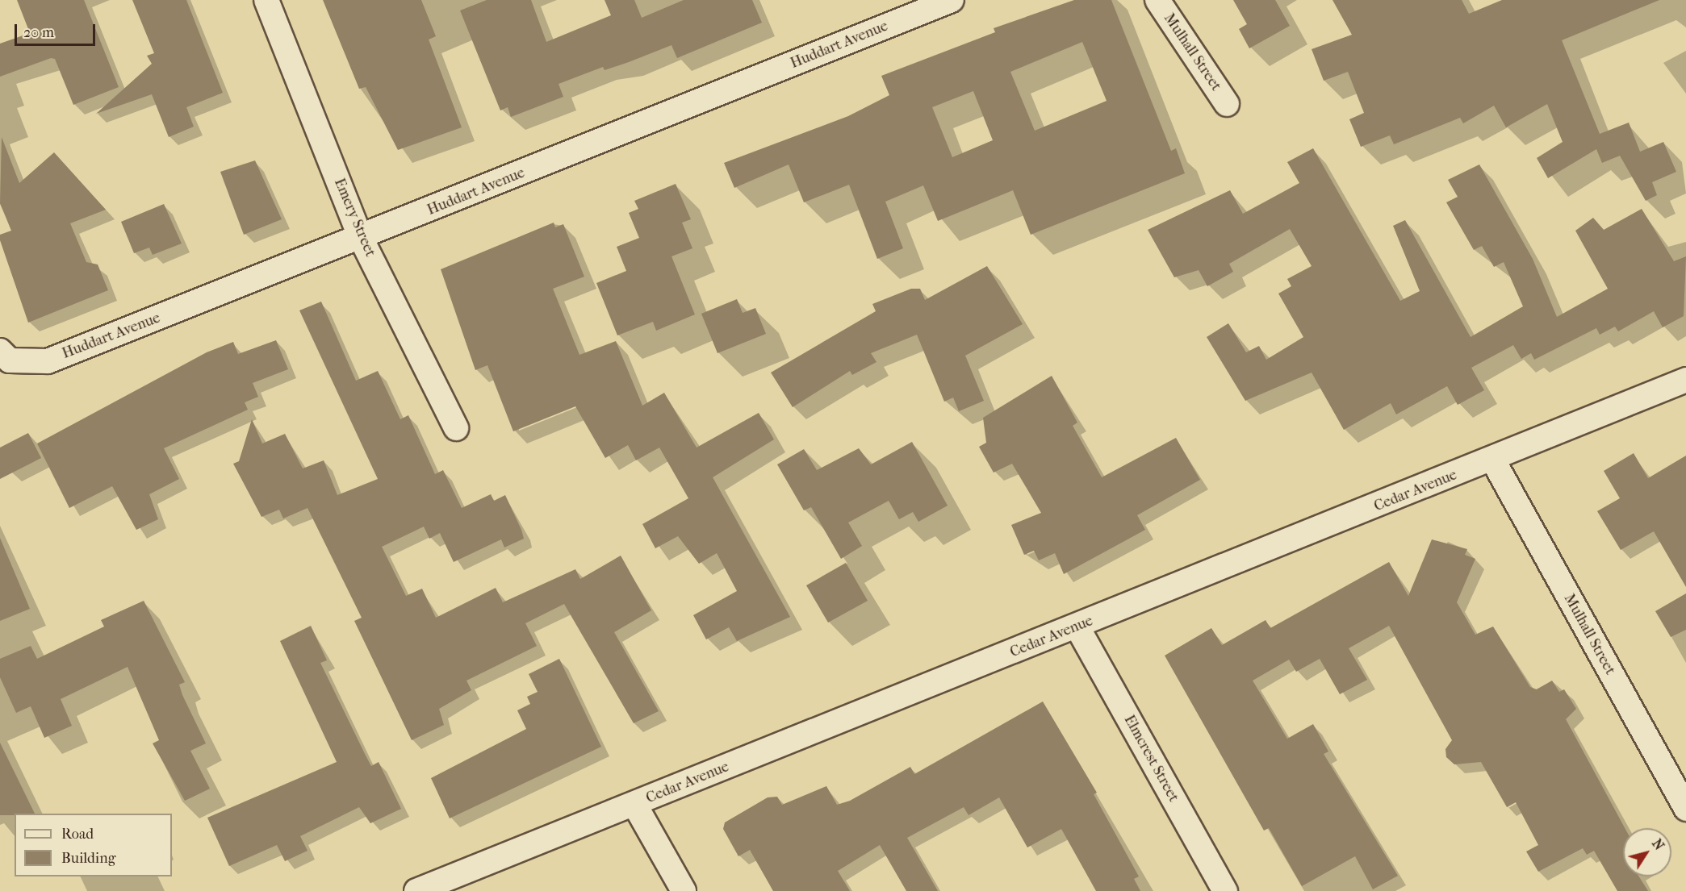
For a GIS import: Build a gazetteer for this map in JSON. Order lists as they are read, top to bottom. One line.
{"streets":{"street":["Huddart Avenue","Mulhall Street","Emery Street","Cedar Avenue","Elmcrest Street"]},"crossings":[["Huddart Avenue","Emery Street"],["Mulhall Street","Cedar Avenue"],["Cedar Avenue","Elmcrest Street"]],"legend":["Road","Building"],"scale_bar":"20 m","north":"top right"}
